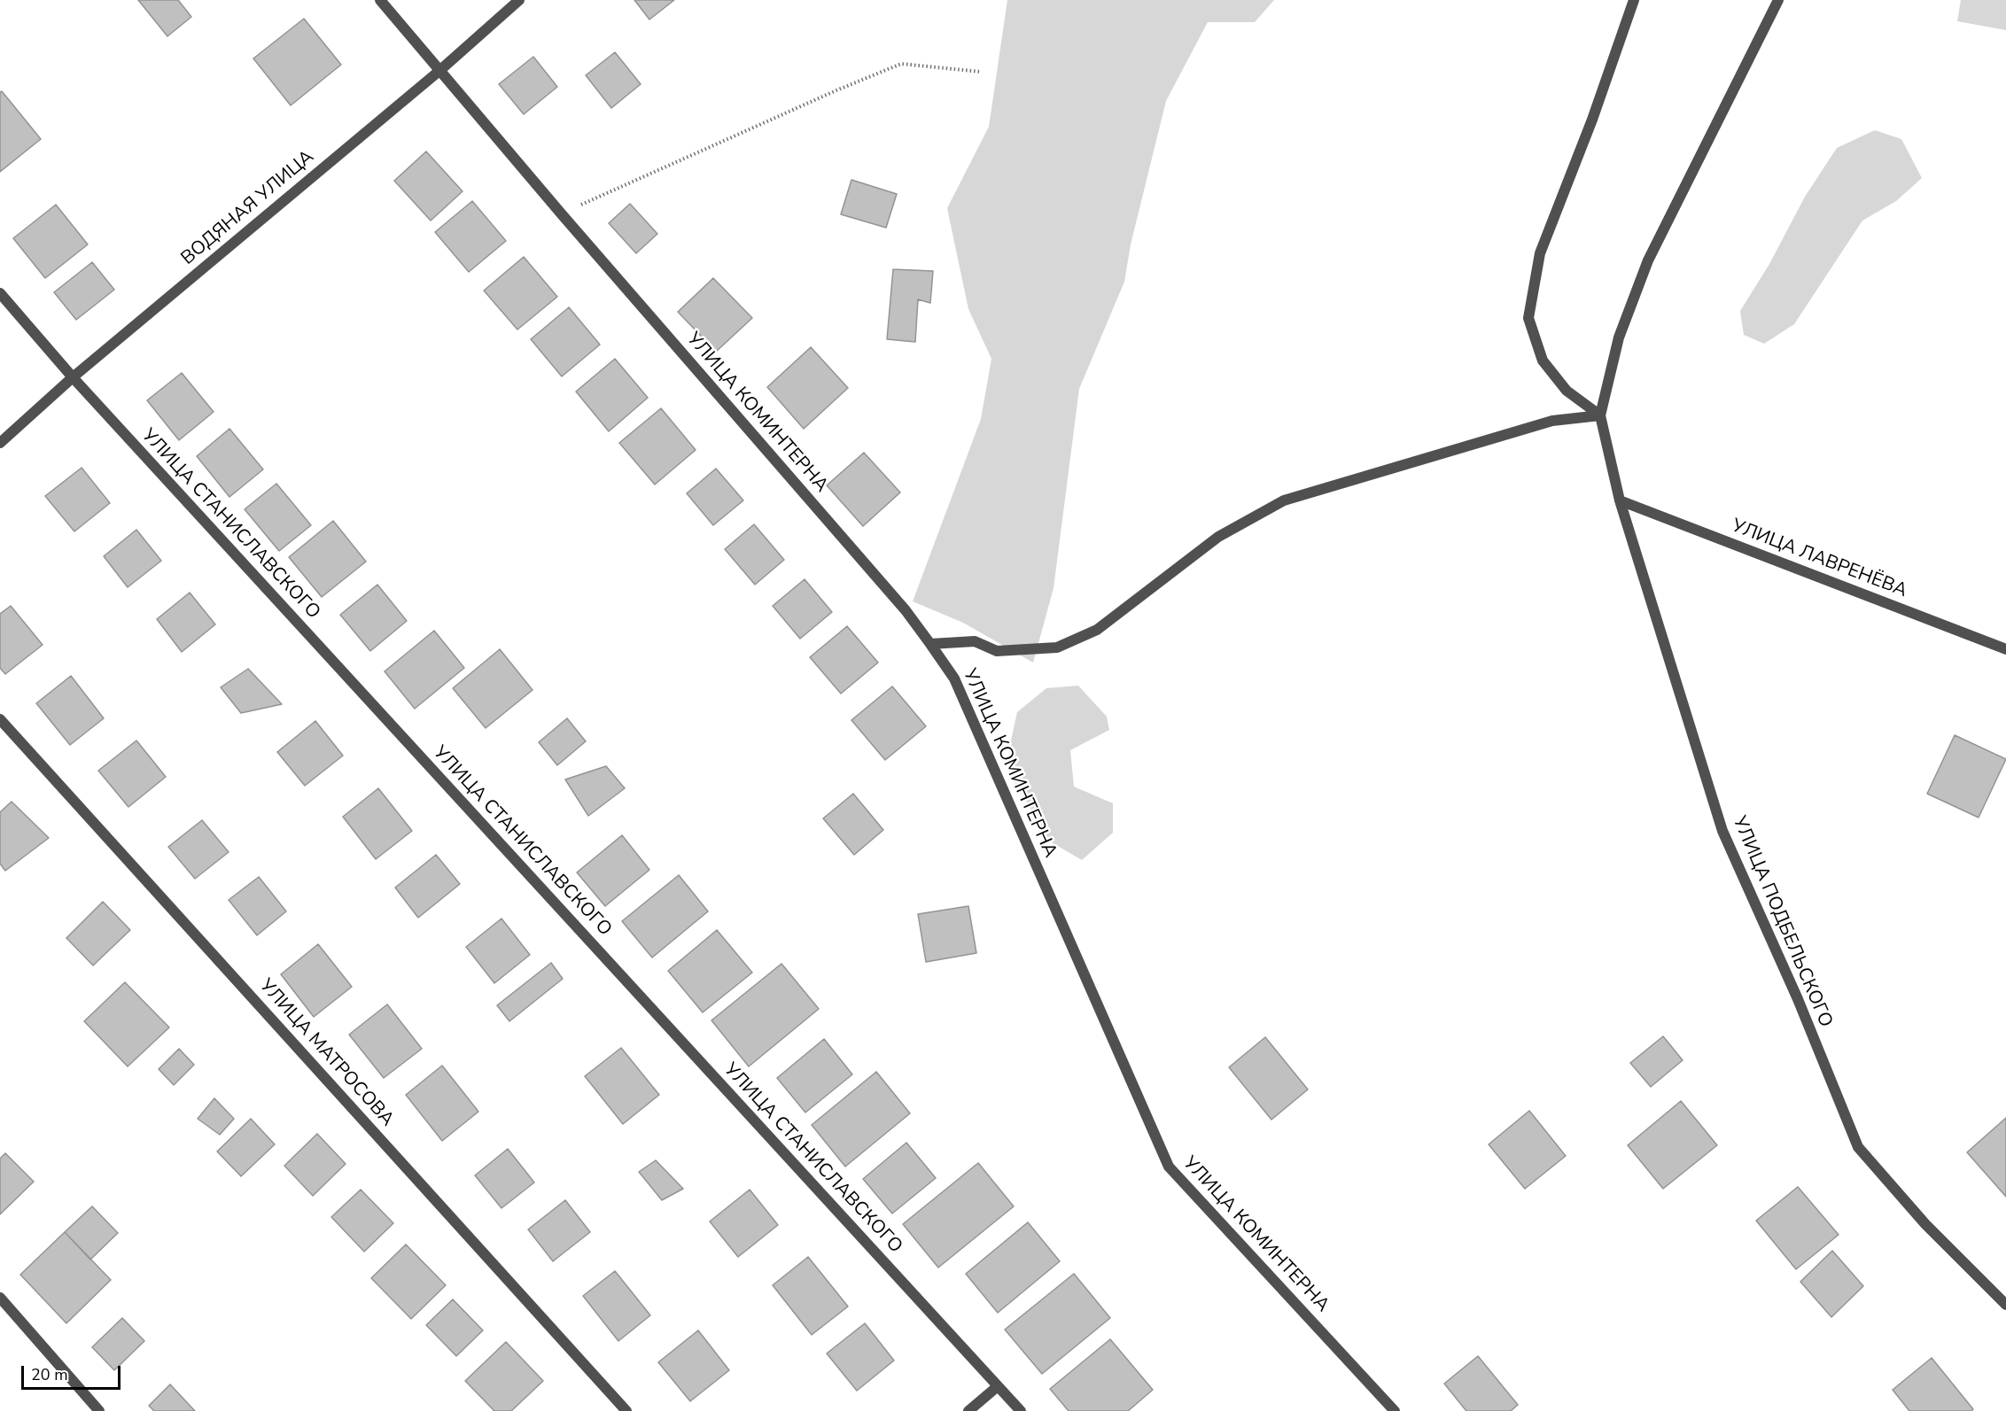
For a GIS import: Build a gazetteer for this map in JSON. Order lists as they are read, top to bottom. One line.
{"streets":{"street":["ВОДЯНАЯ УЛИЦА","УЛИЦА КОМИНТЕРНА","УЛИЦА СТАНИСЛАВСКОГО","УЛИЦА ЛАВРЕНЁВА","УЛИЦА ПОДБЕЛЬСКОГО","УЛИЦА МАТРОСОВА"]},"crossings":[["ВОДЯНАЯ УЛИЦА","УЛИЦА КОМИНТЕРНА"],["ВОДЯНАЯ УЛИЦА","УЛИЦА СТАНИСЛАВСКОГО"],["УЛИЦА ЛАВРЕНЁВА","УЛИЦА ПОДБЕЛЬСКОГО"]],"scale_bar":"20 m"}
